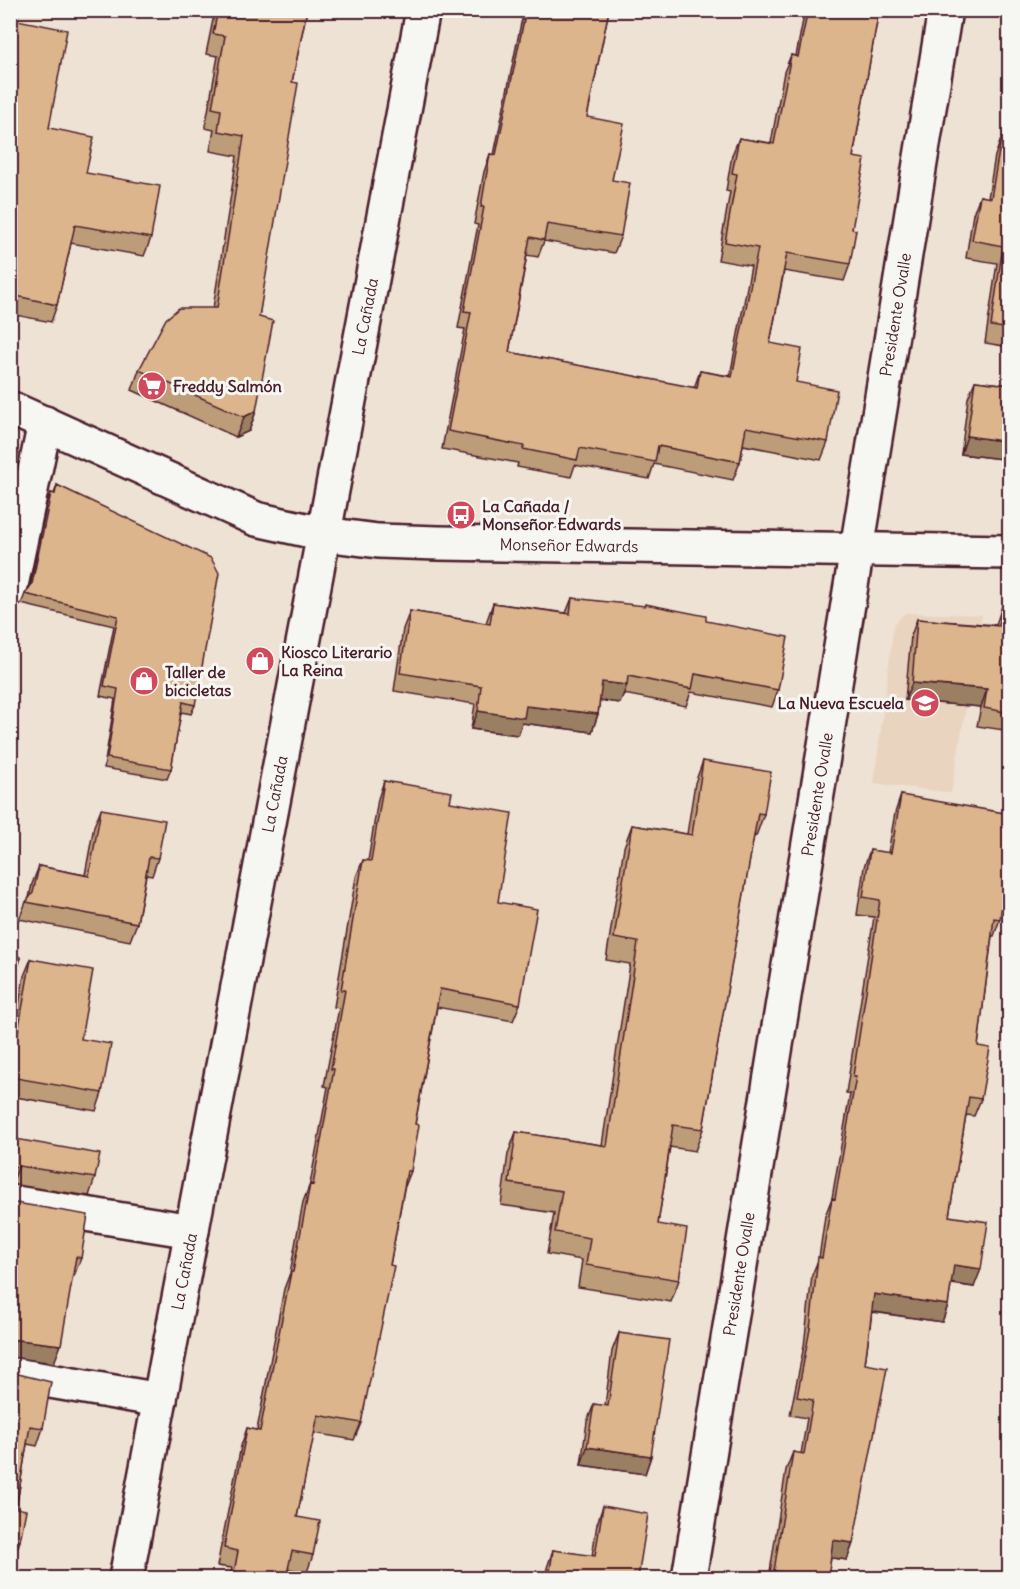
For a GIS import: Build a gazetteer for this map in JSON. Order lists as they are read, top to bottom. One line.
{"streets":{"street":["Presidente Ovalle","La Cañada","Monseñor Edwards"]},"crossings":[["Presidente Ovalle","Monseñor Edwards"],["La Cañada","Monseñor Edwards"]],"places":{"supermarket":["Freddy Salmón"],"bus stop":["La Cañada / Monseñor Edwards"],"shop":["Kiosco Literario La Reina","Taller de bicicletas"],"school or university":["La Nueva Escuela"]}}
